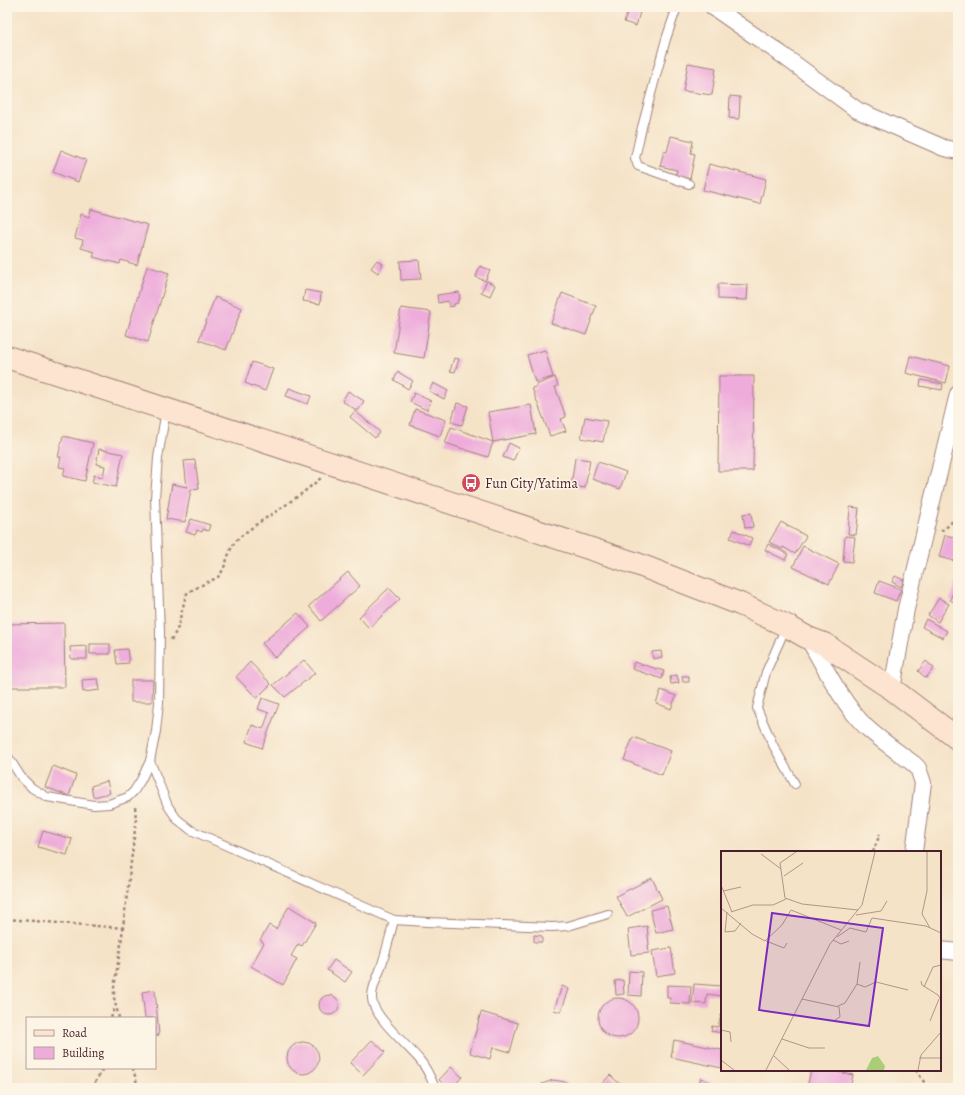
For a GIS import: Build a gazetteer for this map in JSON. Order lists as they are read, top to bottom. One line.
{"places":{"bus stop":["Fun City/Yatima"]},"legend":["Road","Building"]}
